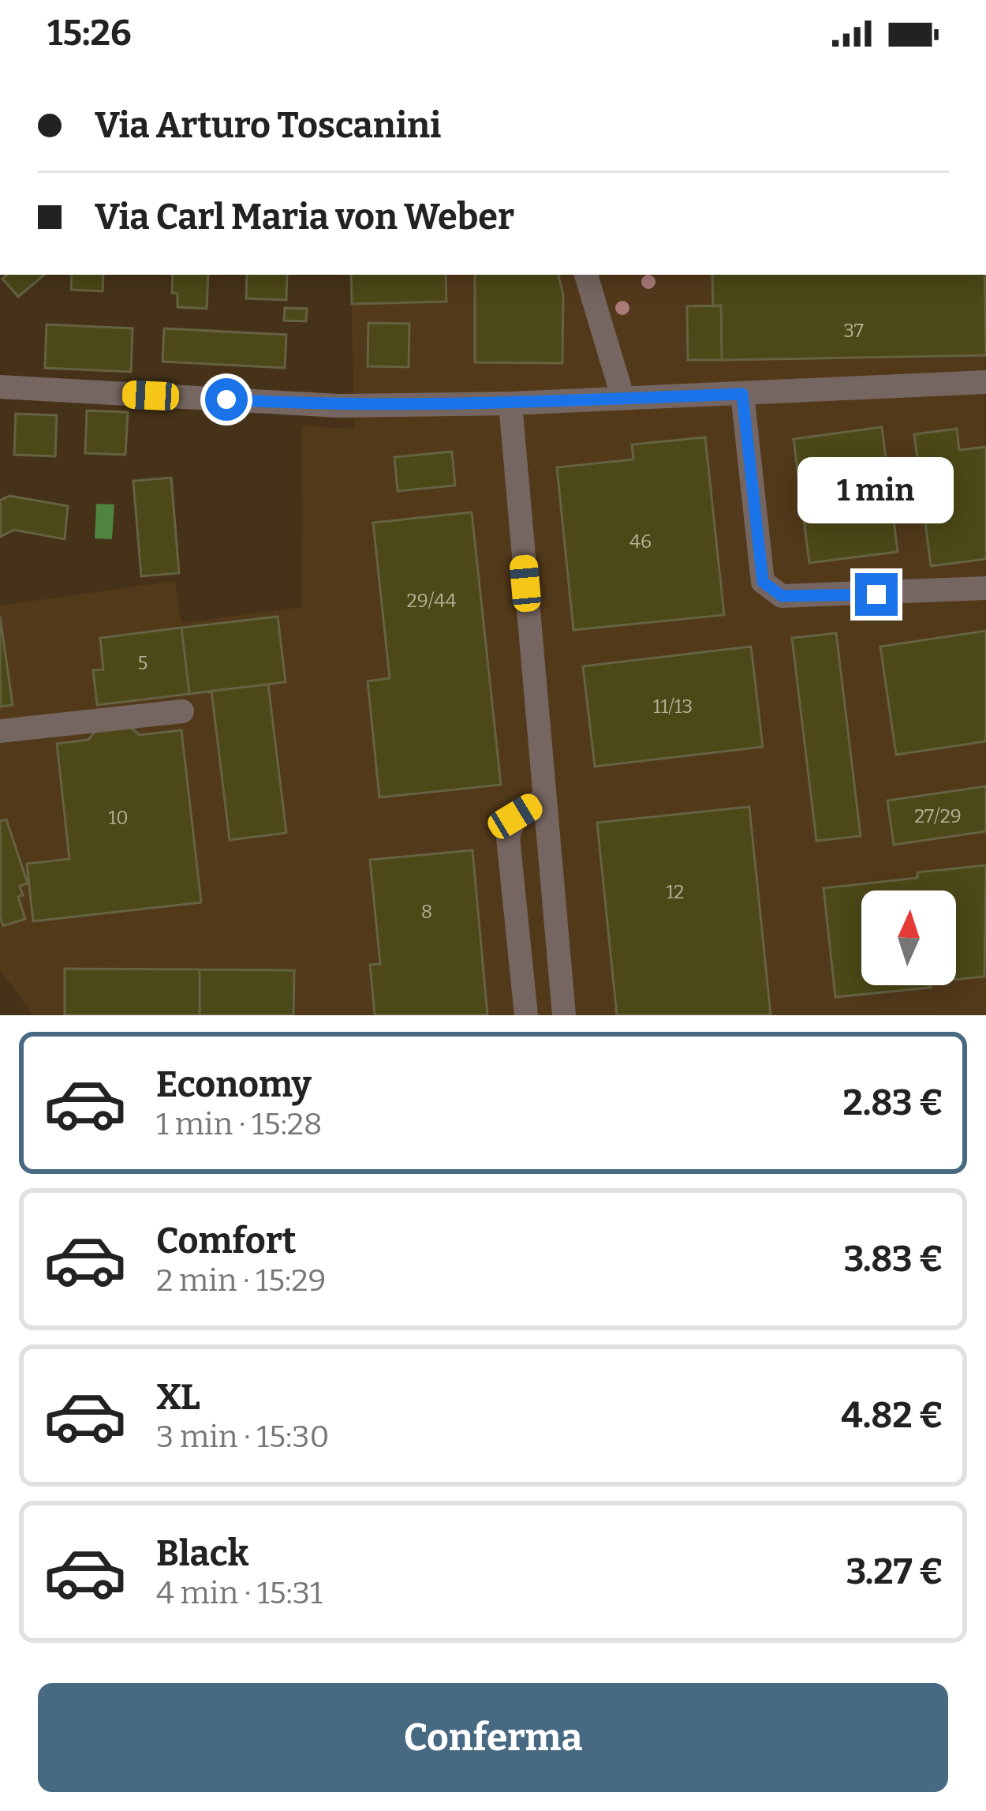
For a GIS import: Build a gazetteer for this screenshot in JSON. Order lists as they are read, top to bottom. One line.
{"house_numbers":["37","46","29/44","5","11/13","27/29","10","12","8"],"north":"top","page":{"status":"15:26","banner":["Via Arturo Toscanini","Via Carl Maria von Weber"],"bubble":"1 min","list":[{"name":"Economy","note":"1 min · 15:28","value":"2.83 €"},{"name":"Comfort","note":"2 min · 15:29","value":"3.83 €"},{"name":"XL","note":"3 min · 15:30","value":"4.82 €"},{"name":"Black","note":"4 min · 15:31","value":"3.27 €"}],"buttons":"Conferma"}}
